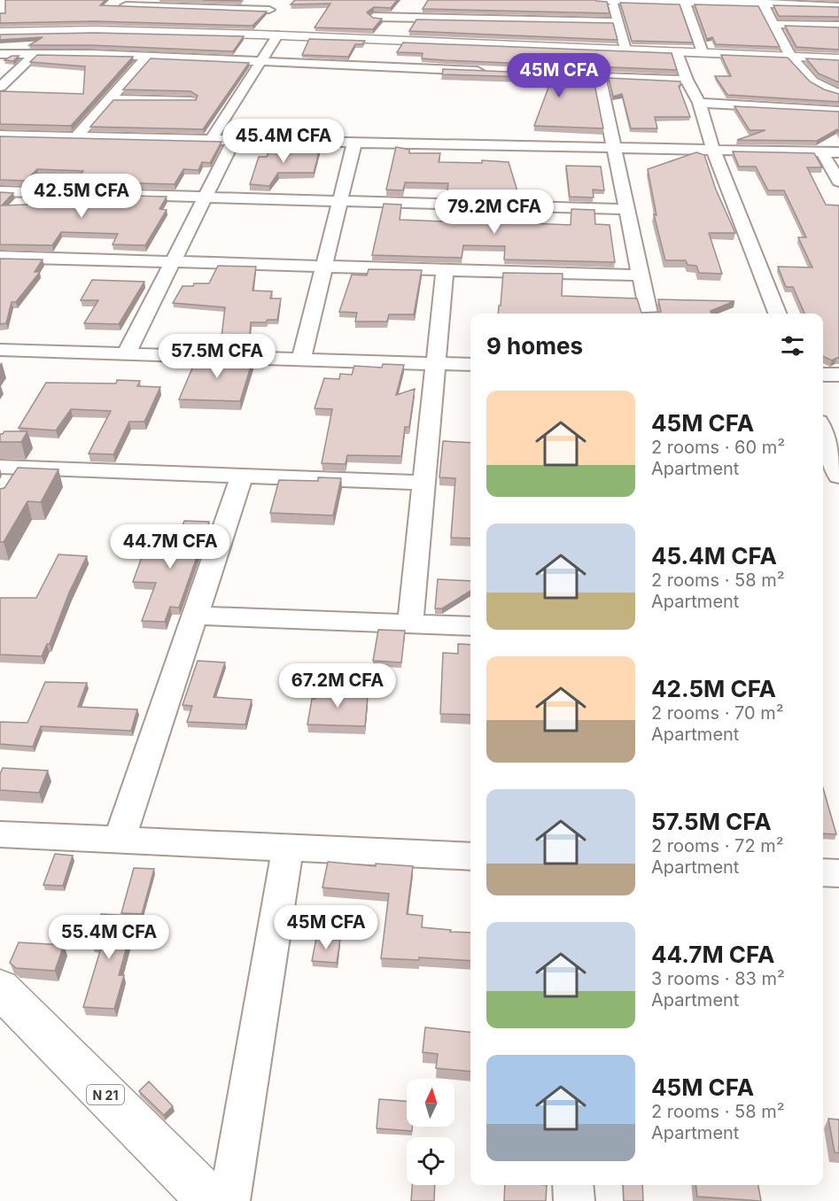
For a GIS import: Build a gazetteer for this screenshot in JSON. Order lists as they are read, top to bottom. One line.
{"streets":{"street":["N 21"]},"north":"top","page":{"price":["45M CFA","45.4M CFA","42.5M CFA","79.2M CFA","57.5M CFA","44.7M CFA","67.2M CFA","45M CFA","55.4M CFA"],"heading":"9 homes","list":[{"name":"45M CFA","note":"2 rooms · 60 m² · Apartment"},{"name":"45.4M CFA","note":"2 rooms · 58 m² · Apartment"},{"name":"42.5M CFA","note":"2 rooms · 70 m² · Apartment"},{"name":"57.5M CFA","note":"2 rooms · 72 m² · Apartment"},{"name":"44.7M CFA","note":"3 rooms · 83 m² · Apartment"},{"name":"45M CFA","note":"2 rooms · 58 m² · Apartment"}]}}
